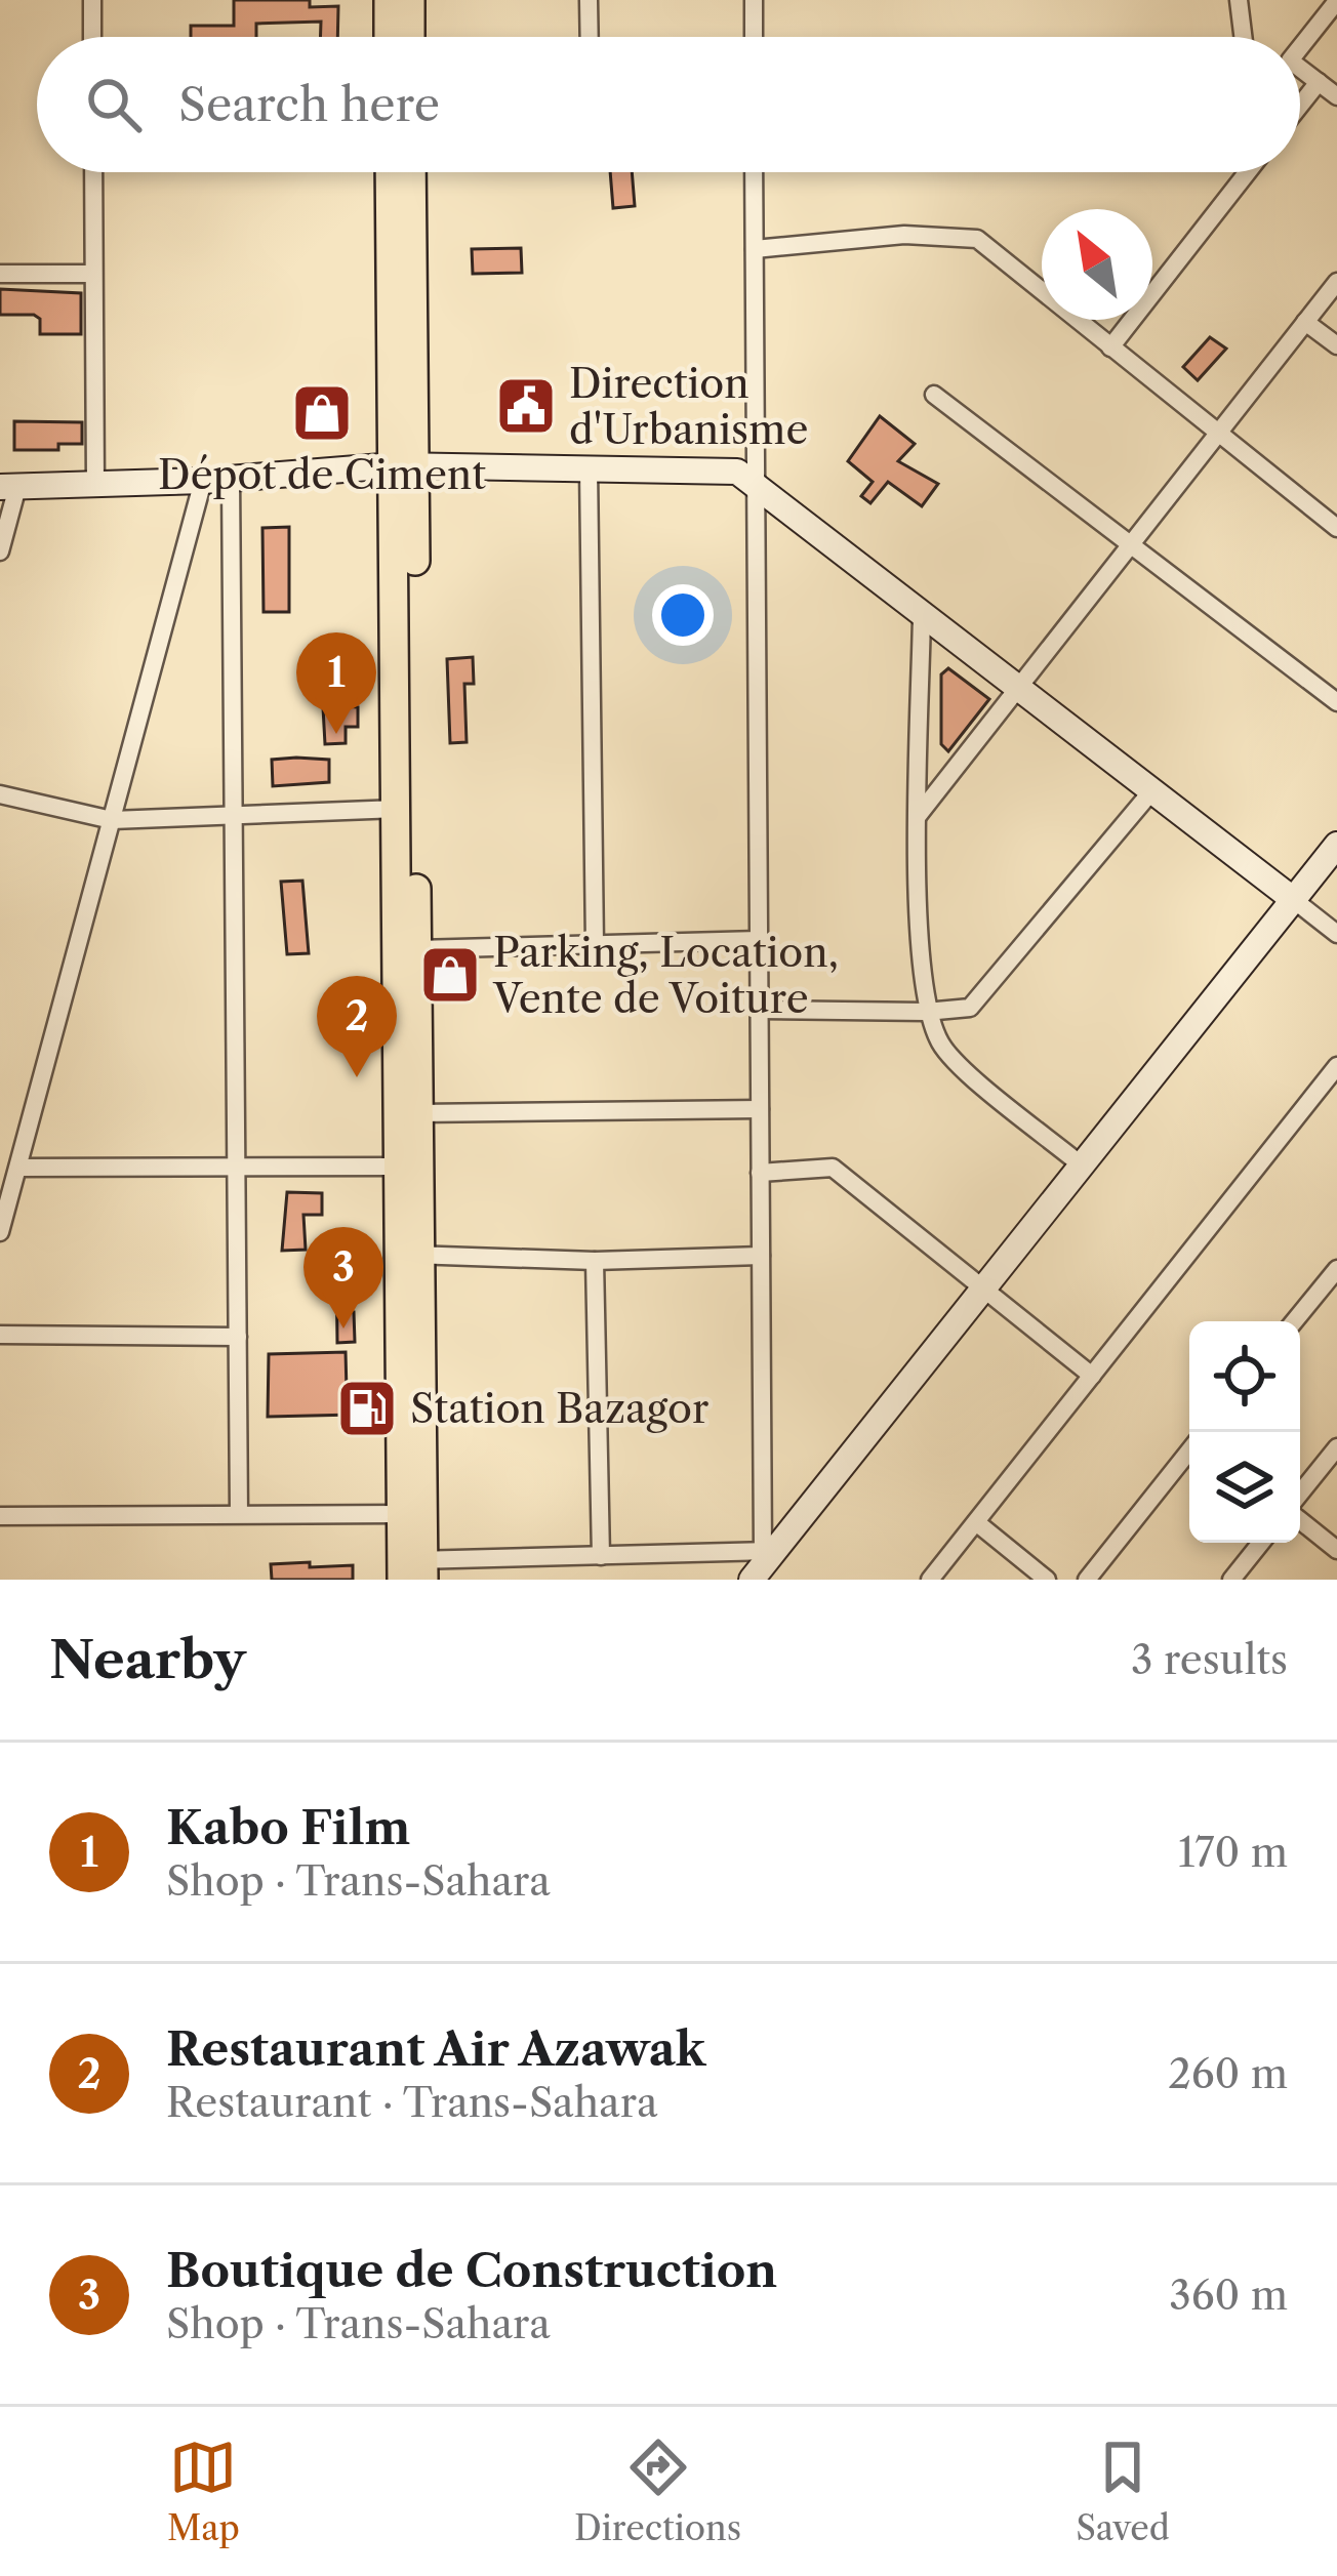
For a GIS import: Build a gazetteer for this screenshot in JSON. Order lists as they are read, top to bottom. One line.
{"places":{"public building":["Direction d'Urbanisme"],"shop":["Dépot de Ciment","Parking, Location, Vente de Voiture"],"fuel station":["Station Bazagor"]},"north":"top left","page":{"search":"Search here","pins":["1","2","3"],"heading":["Nearby","3 results"],"list":[{"mark":"1","name":"Kabo Film","note":"Shop · Trans-Sahara","value":"170 m"},{"mark":"2","name":"Restaurant Air Azawak","note":"Restaurant · Trans-Sahara","value":"260 m"},{"mark":"3","name":"Boutique de Construction","note":"Shop · Trans-Sahara","value":"360 m"}],"nav":["Map","Directions","Saved"]}}
